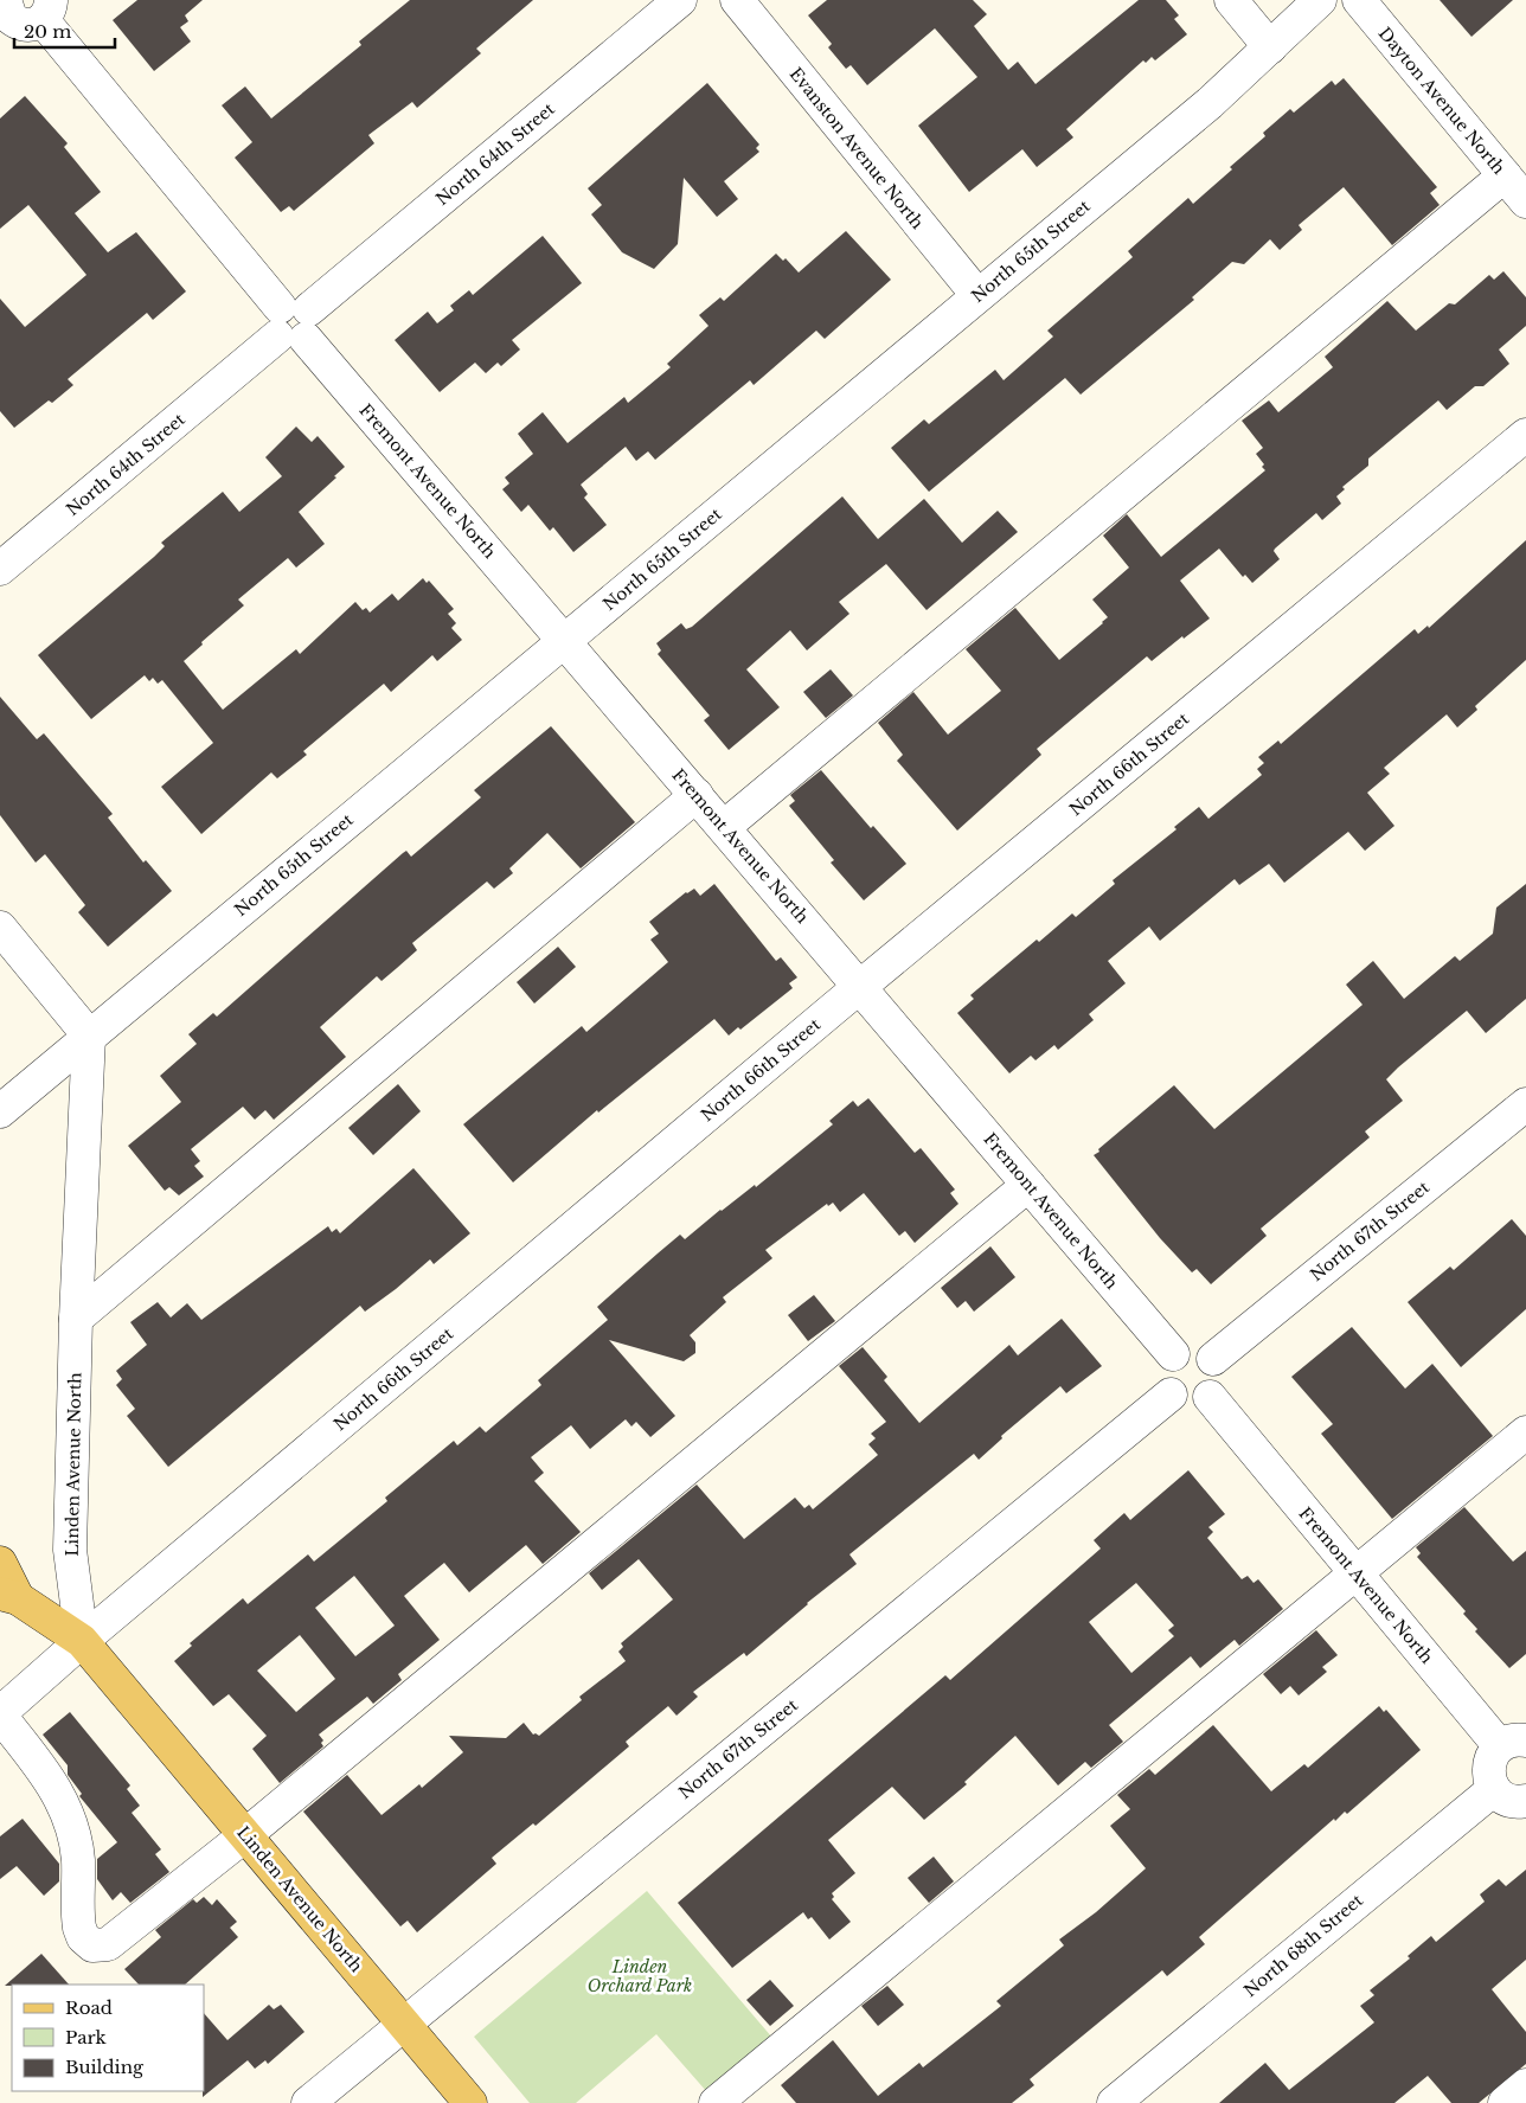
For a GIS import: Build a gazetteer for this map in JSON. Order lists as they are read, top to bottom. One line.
{"streets":{"main road":["Linden Avenue North"],"street":["Dayton Avenue North","Evanston Avenue North","North 64th Street","North 65th Street","Fremont Avenue North","North 66th Street","North 67th Street","North 68th Street"]},"crossings":[["Evanston Avenue North","North 65th Street"],["North 64th Street","Fremont Avenue North"],["North 65th Street","Fremont Avenue North"],["North 65th Street","Linden Avenue North"],["Fremont Avenue North","North 66th Street"],["Fremont Avenue North","North 67th Street"],["North 66th Street","Linden Avenue North"],["North 67th Street","Linden Avenue North"]],"parks":["Linden Orchard Park"],"legend":["Road","Park","Building"],"scale_bar":"20 m"}
